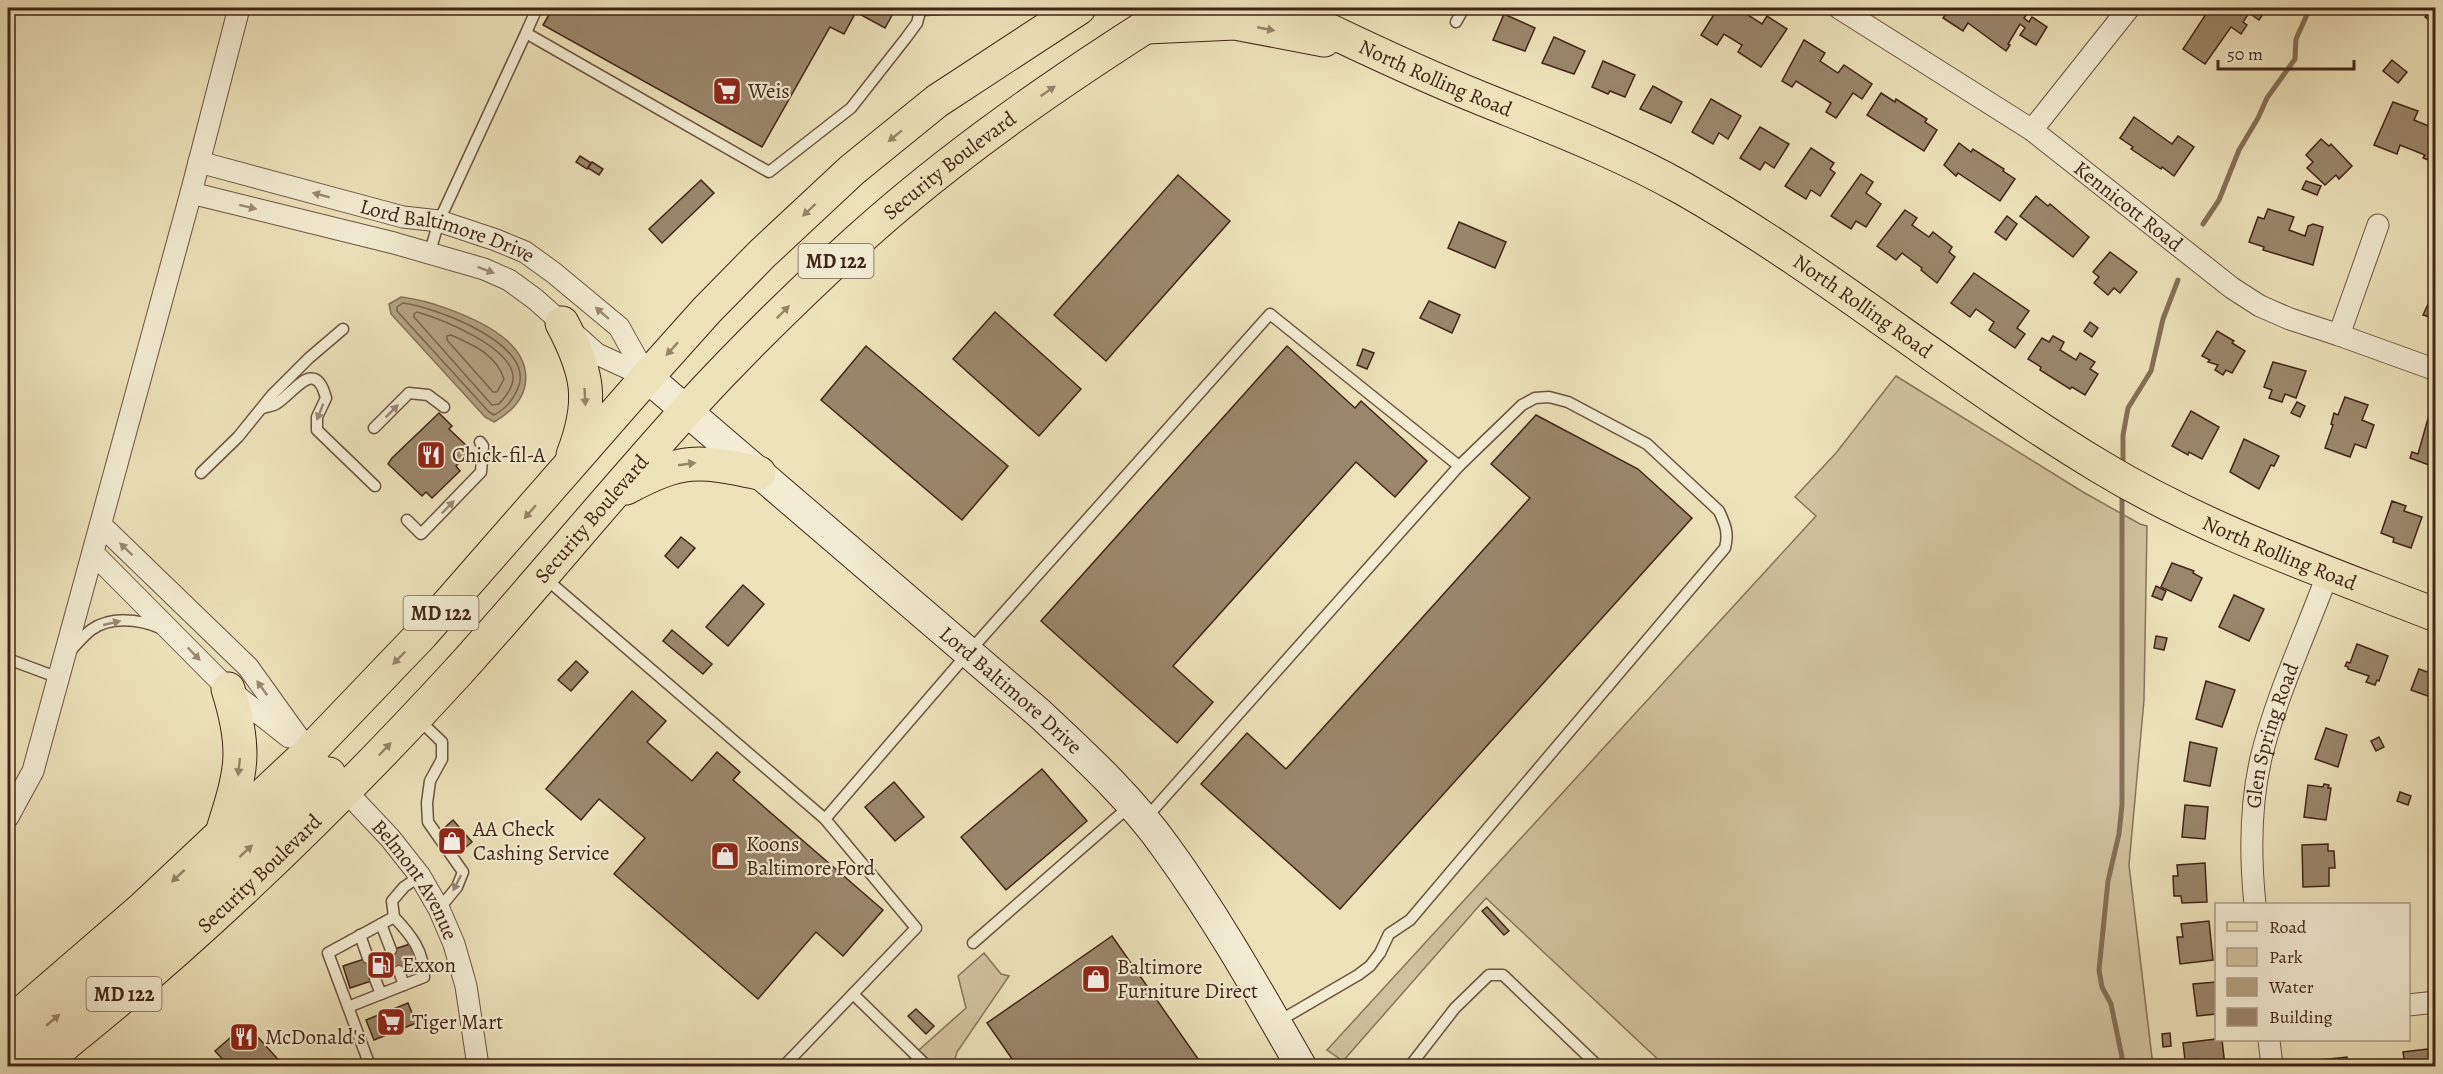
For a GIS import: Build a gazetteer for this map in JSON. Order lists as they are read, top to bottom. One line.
{"streets":{"main road":["North Rolling Road","Security Boulevard","Lord Baltimore Drive","MD 122"],"street":["Kennicott Road","Glen Spring Road","Belmont Avenue"]},"crossings":[["North Rolling Road","Glen Spring Road"],["Security Boulevard","Lord Baltimore Drive"],["Security Boulevard","Belmont Avenue"]],"places":{"supermarket":["Weis","Tiger Mart"],"restaurant":["Chick-fil-A","McDonald's"],"shop":["AA Check Cashing Service","Koons Baltimore Ford","Baltimore Furniture Direct"],"fuel station":["Exxon"]},"legend":["Road","Park","Water","Building"],"scale_bar":"50 m"}
